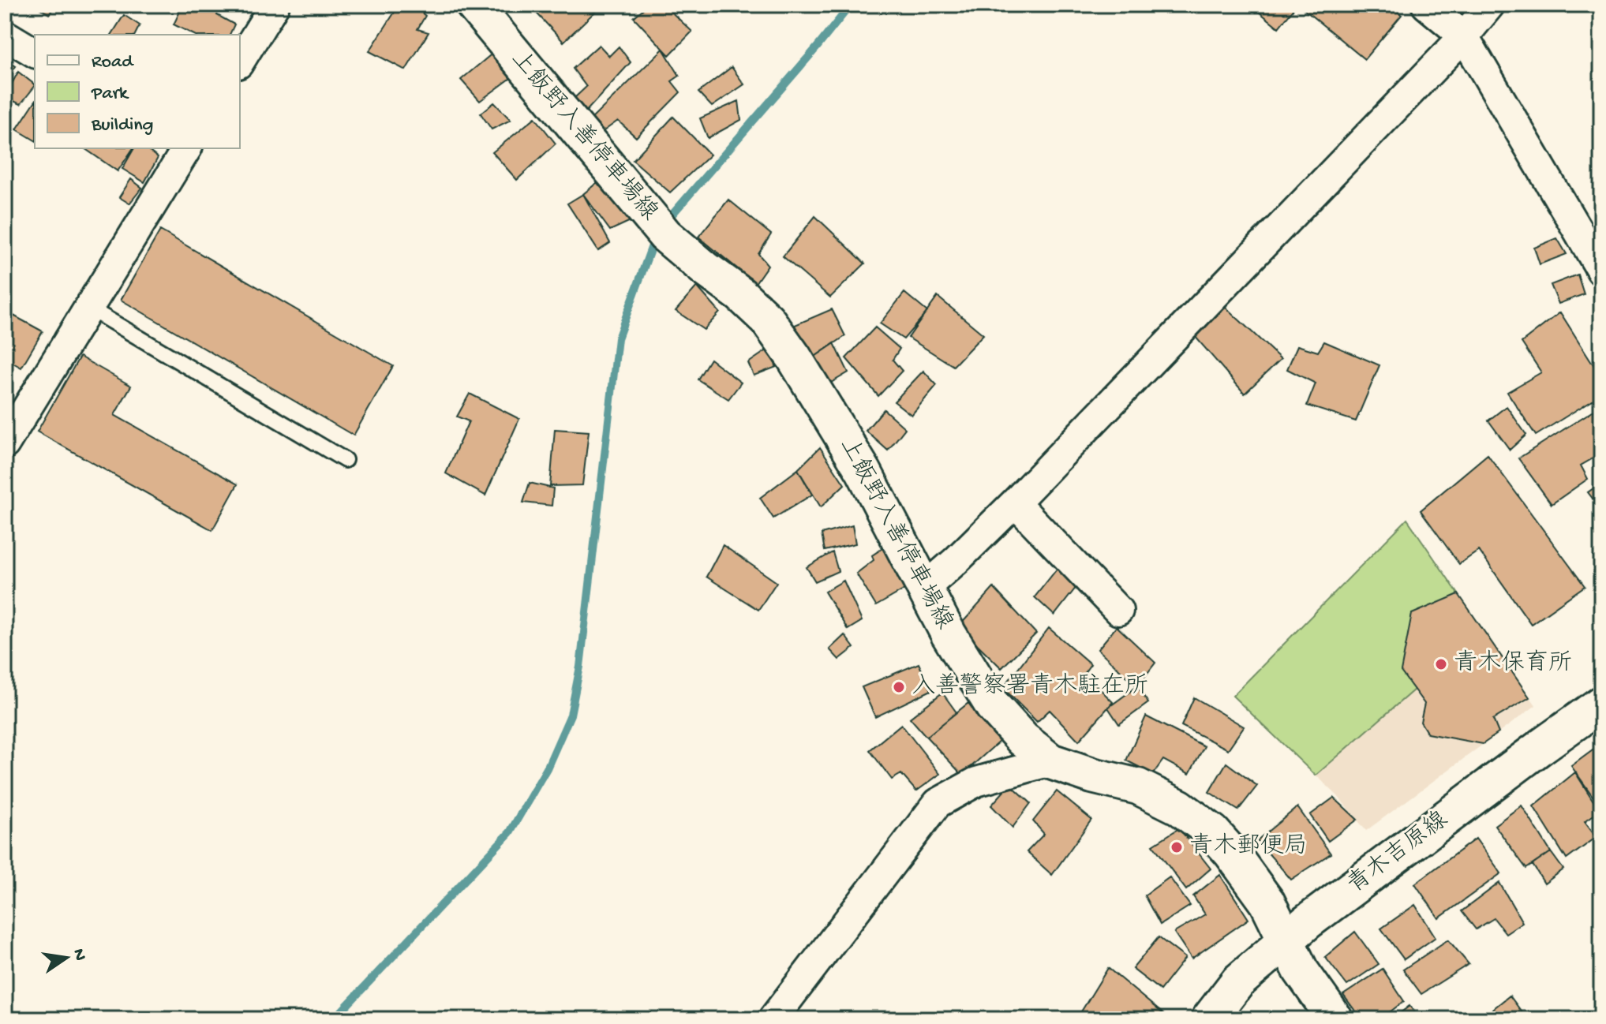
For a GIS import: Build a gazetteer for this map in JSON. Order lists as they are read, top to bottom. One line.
{"streets":{"main road":["上飯野入善停車場線","青木吉原線"]},"crossings":[["上飯野入善停車場線","青木吉原線"]],"places":["青木保育所","入善警察署青木駐在所","青木郵便局"],"legend":["Road","Park","Building"],"north":"right"}
